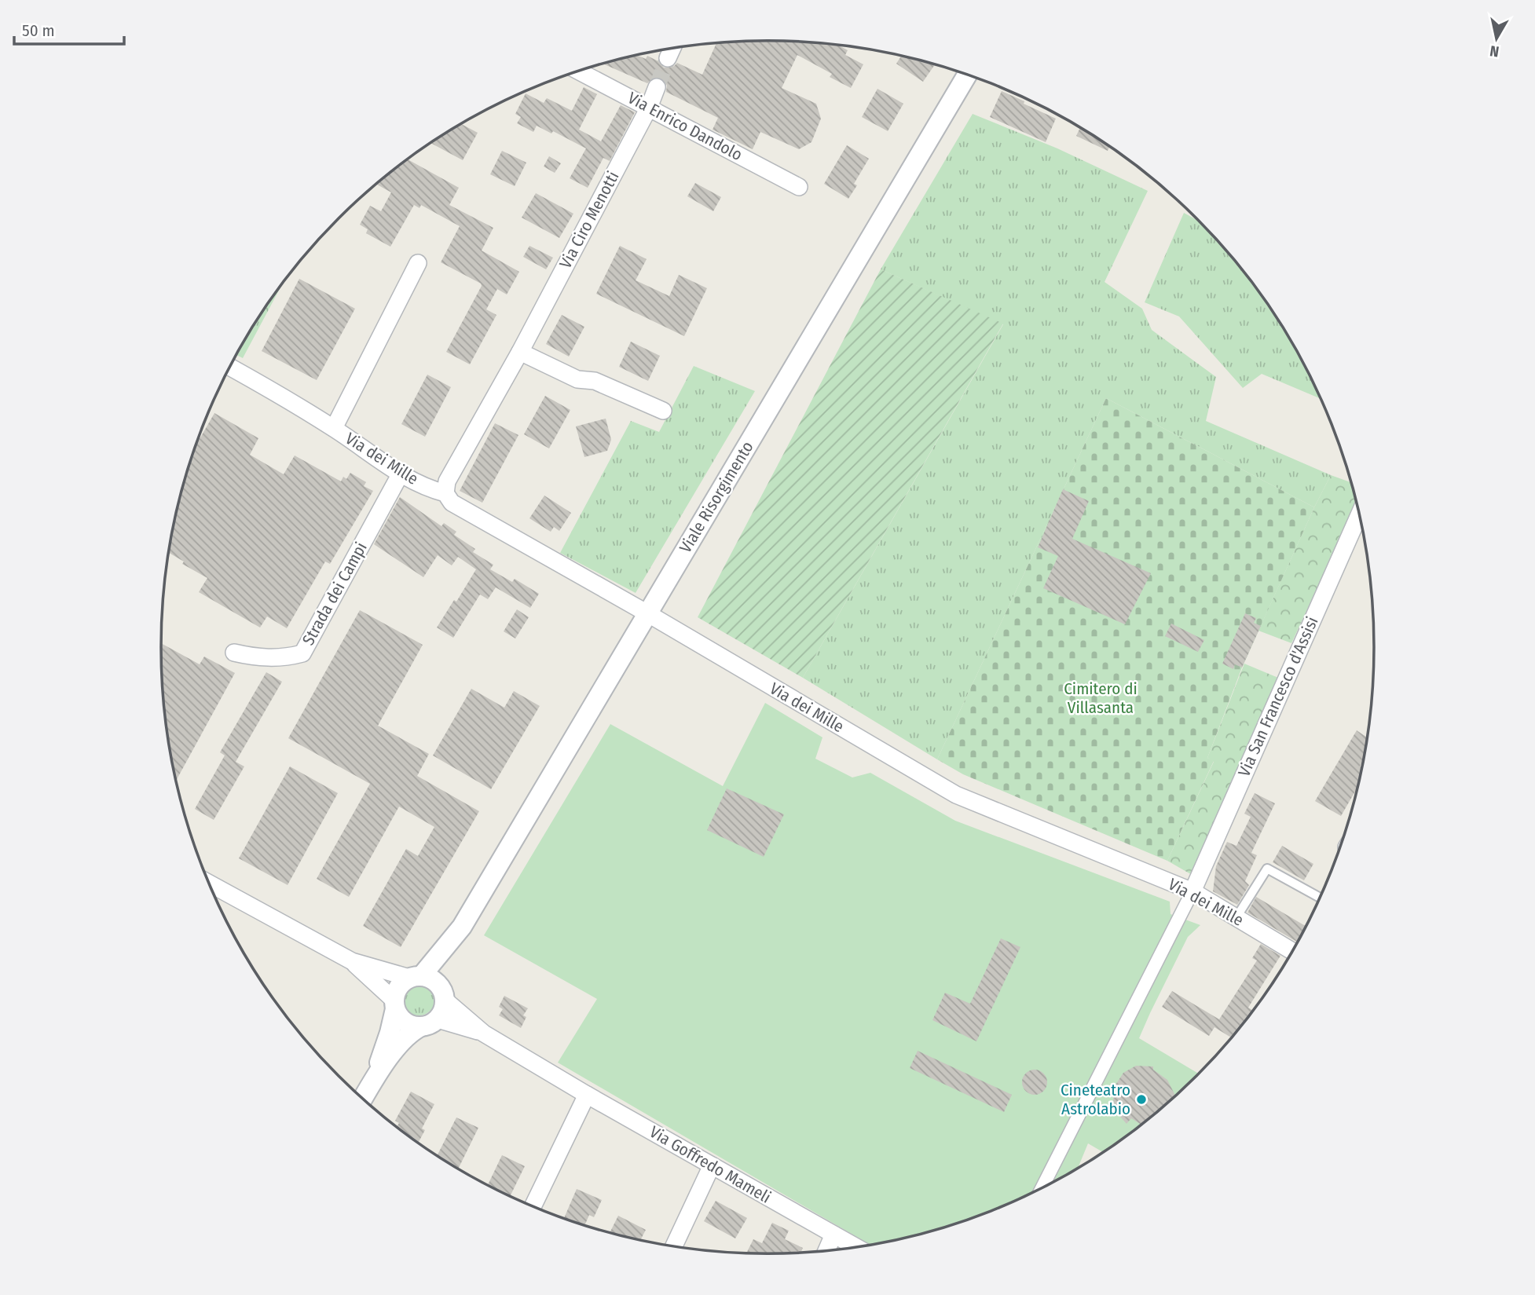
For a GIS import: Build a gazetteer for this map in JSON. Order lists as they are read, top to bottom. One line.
{"streets":{"street":["Via Enrico Dandolo","Via Ciro Menotti","Via dei Mille","Viale Risorgimento","Strada dei Campi","Via San Francesco d'Assisi","Via Goffredo Mameli"]},"crossings":[["Via Enrico Dandolo","Via Ciro Menotti"],["Via Ciro Menotti","Via dei Mille"],["Via dei Mille","Viale Risorgimento"],["Via dei Mille","Strada dei Campi"],["Via dei Mille","Via San Francesco d'Assisi"],["Viale Risorgimento","Via Goffredo Mameli"]],"parks":["Cimitero di Villasanta"],"places":["Cineteatro Astrolabio"],"scale_bar":"50 m","north":"bottom"}
